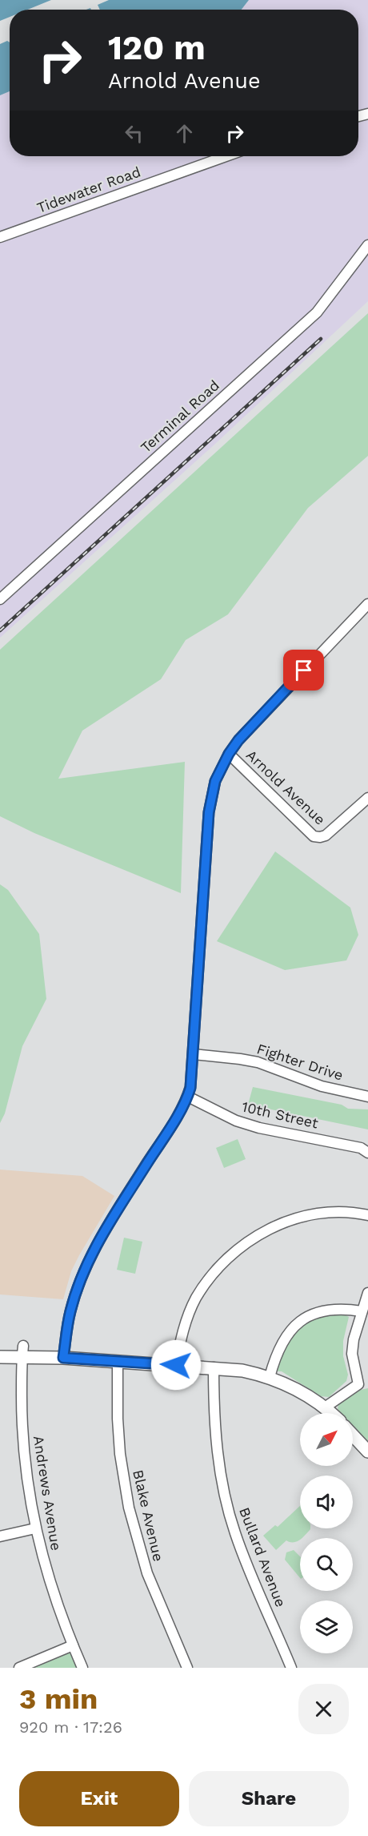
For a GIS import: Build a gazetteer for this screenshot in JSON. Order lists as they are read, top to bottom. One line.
{"streets":{"street":["Tidewater Road","Terminal Road","Arnold Avenue","Fighter Drive","10th Street","Andrews Avenue","Blake Avenue","Bullard Avenue"]},"crossings":[["Arnold Avenue","Fighter Drive"],["Arnold Avenue","10th Street"]],"north":"top right","page":{"turn":["120 m","Arnold Avenue"],"heading":["3 min","920 m · 17:26"],"buttons":["Exit","Share"]}}
